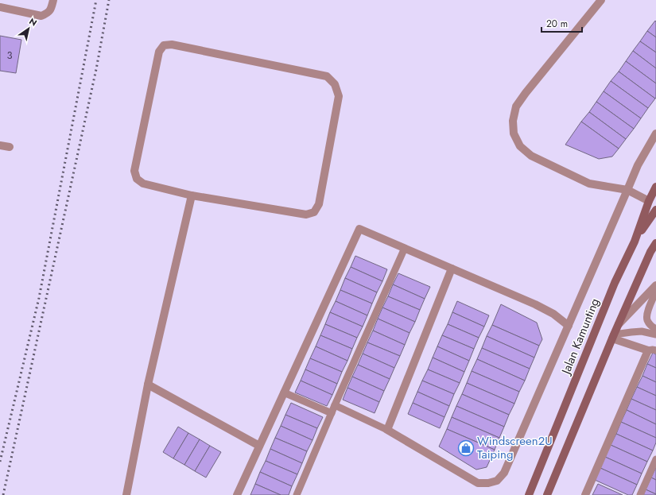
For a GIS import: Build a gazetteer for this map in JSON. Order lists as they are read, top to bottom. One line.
{"streets":{"main road":["Jalan Kamunting"]},"places":{"shop":["Windscreen2U Taiping"]},"house_numbers":["3"],"scale_bar":"20 m","north":"top right"}
